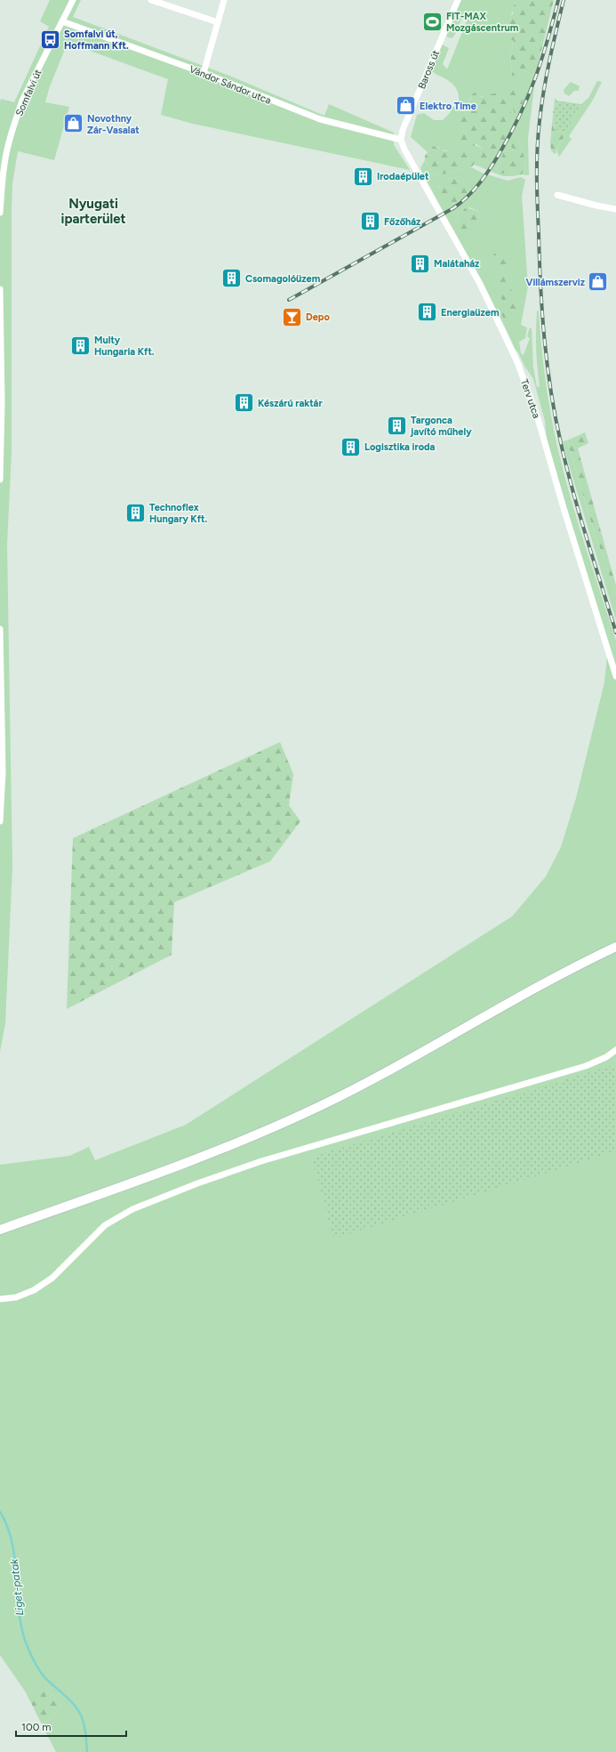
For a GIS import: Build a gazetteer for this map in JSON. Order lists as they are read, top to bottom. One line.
{"streets":{"street":["Baross út","Vándor Sándor utca","Somfalvi út","Terv utca"]},"crossings":[["Baross út","Vándor Sándor utca"],["Baross út","Terv utca"],["Vándor Sándor utca","Somfalvi út"],["Vándor Sándor utca","Terv utca"]],"districts":["Nyugati iparterület"],"water":["Liget-patak"],"places":{"sports":["FIT-MAX Mozgáscentrum"],"bus stop":["Somfalvi út, Hoffmann Kft."],"shop":["Elektro Time","Novothny Zár-Vasalat","Villámszerviz"],"building":["Irodaépület","Főzőház","Malátaház","Csomagolóüzem","Energiaüzem","Multy Hungaria Kft.","Készárú raktár","Targonca javító műhely","Logisztika iroda","Technoflex Hungary Kft."],"bar":["Depo"]},"scale_bar":"100 m"}
